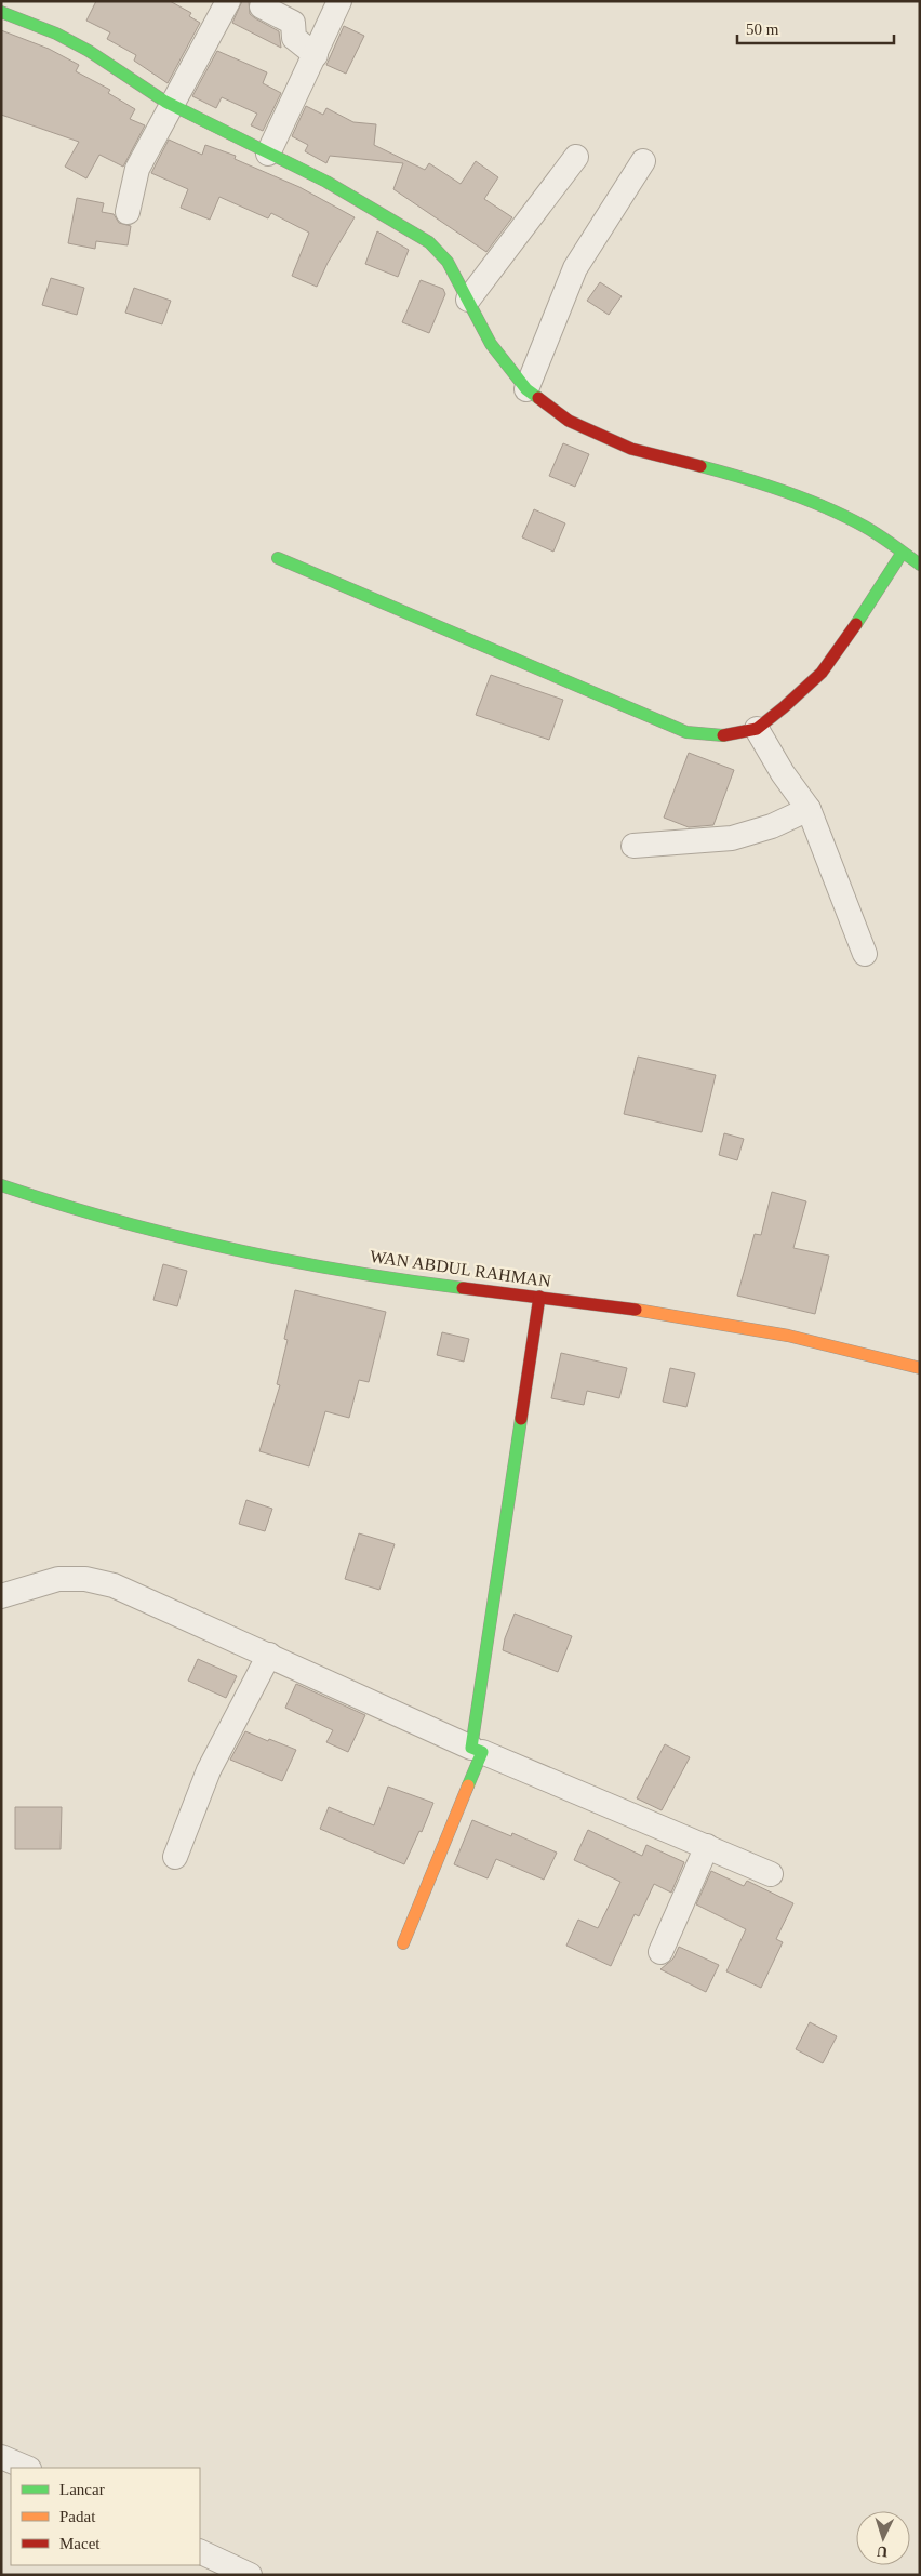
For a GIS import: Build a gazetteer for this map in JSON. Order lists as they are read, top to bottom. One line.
{"streets":{"street":["WAN ABDUL RAHMAN"]},"legend":["Lancar","Padat","Macet"],"scale_bar":"50 m","north":"bottom"}
